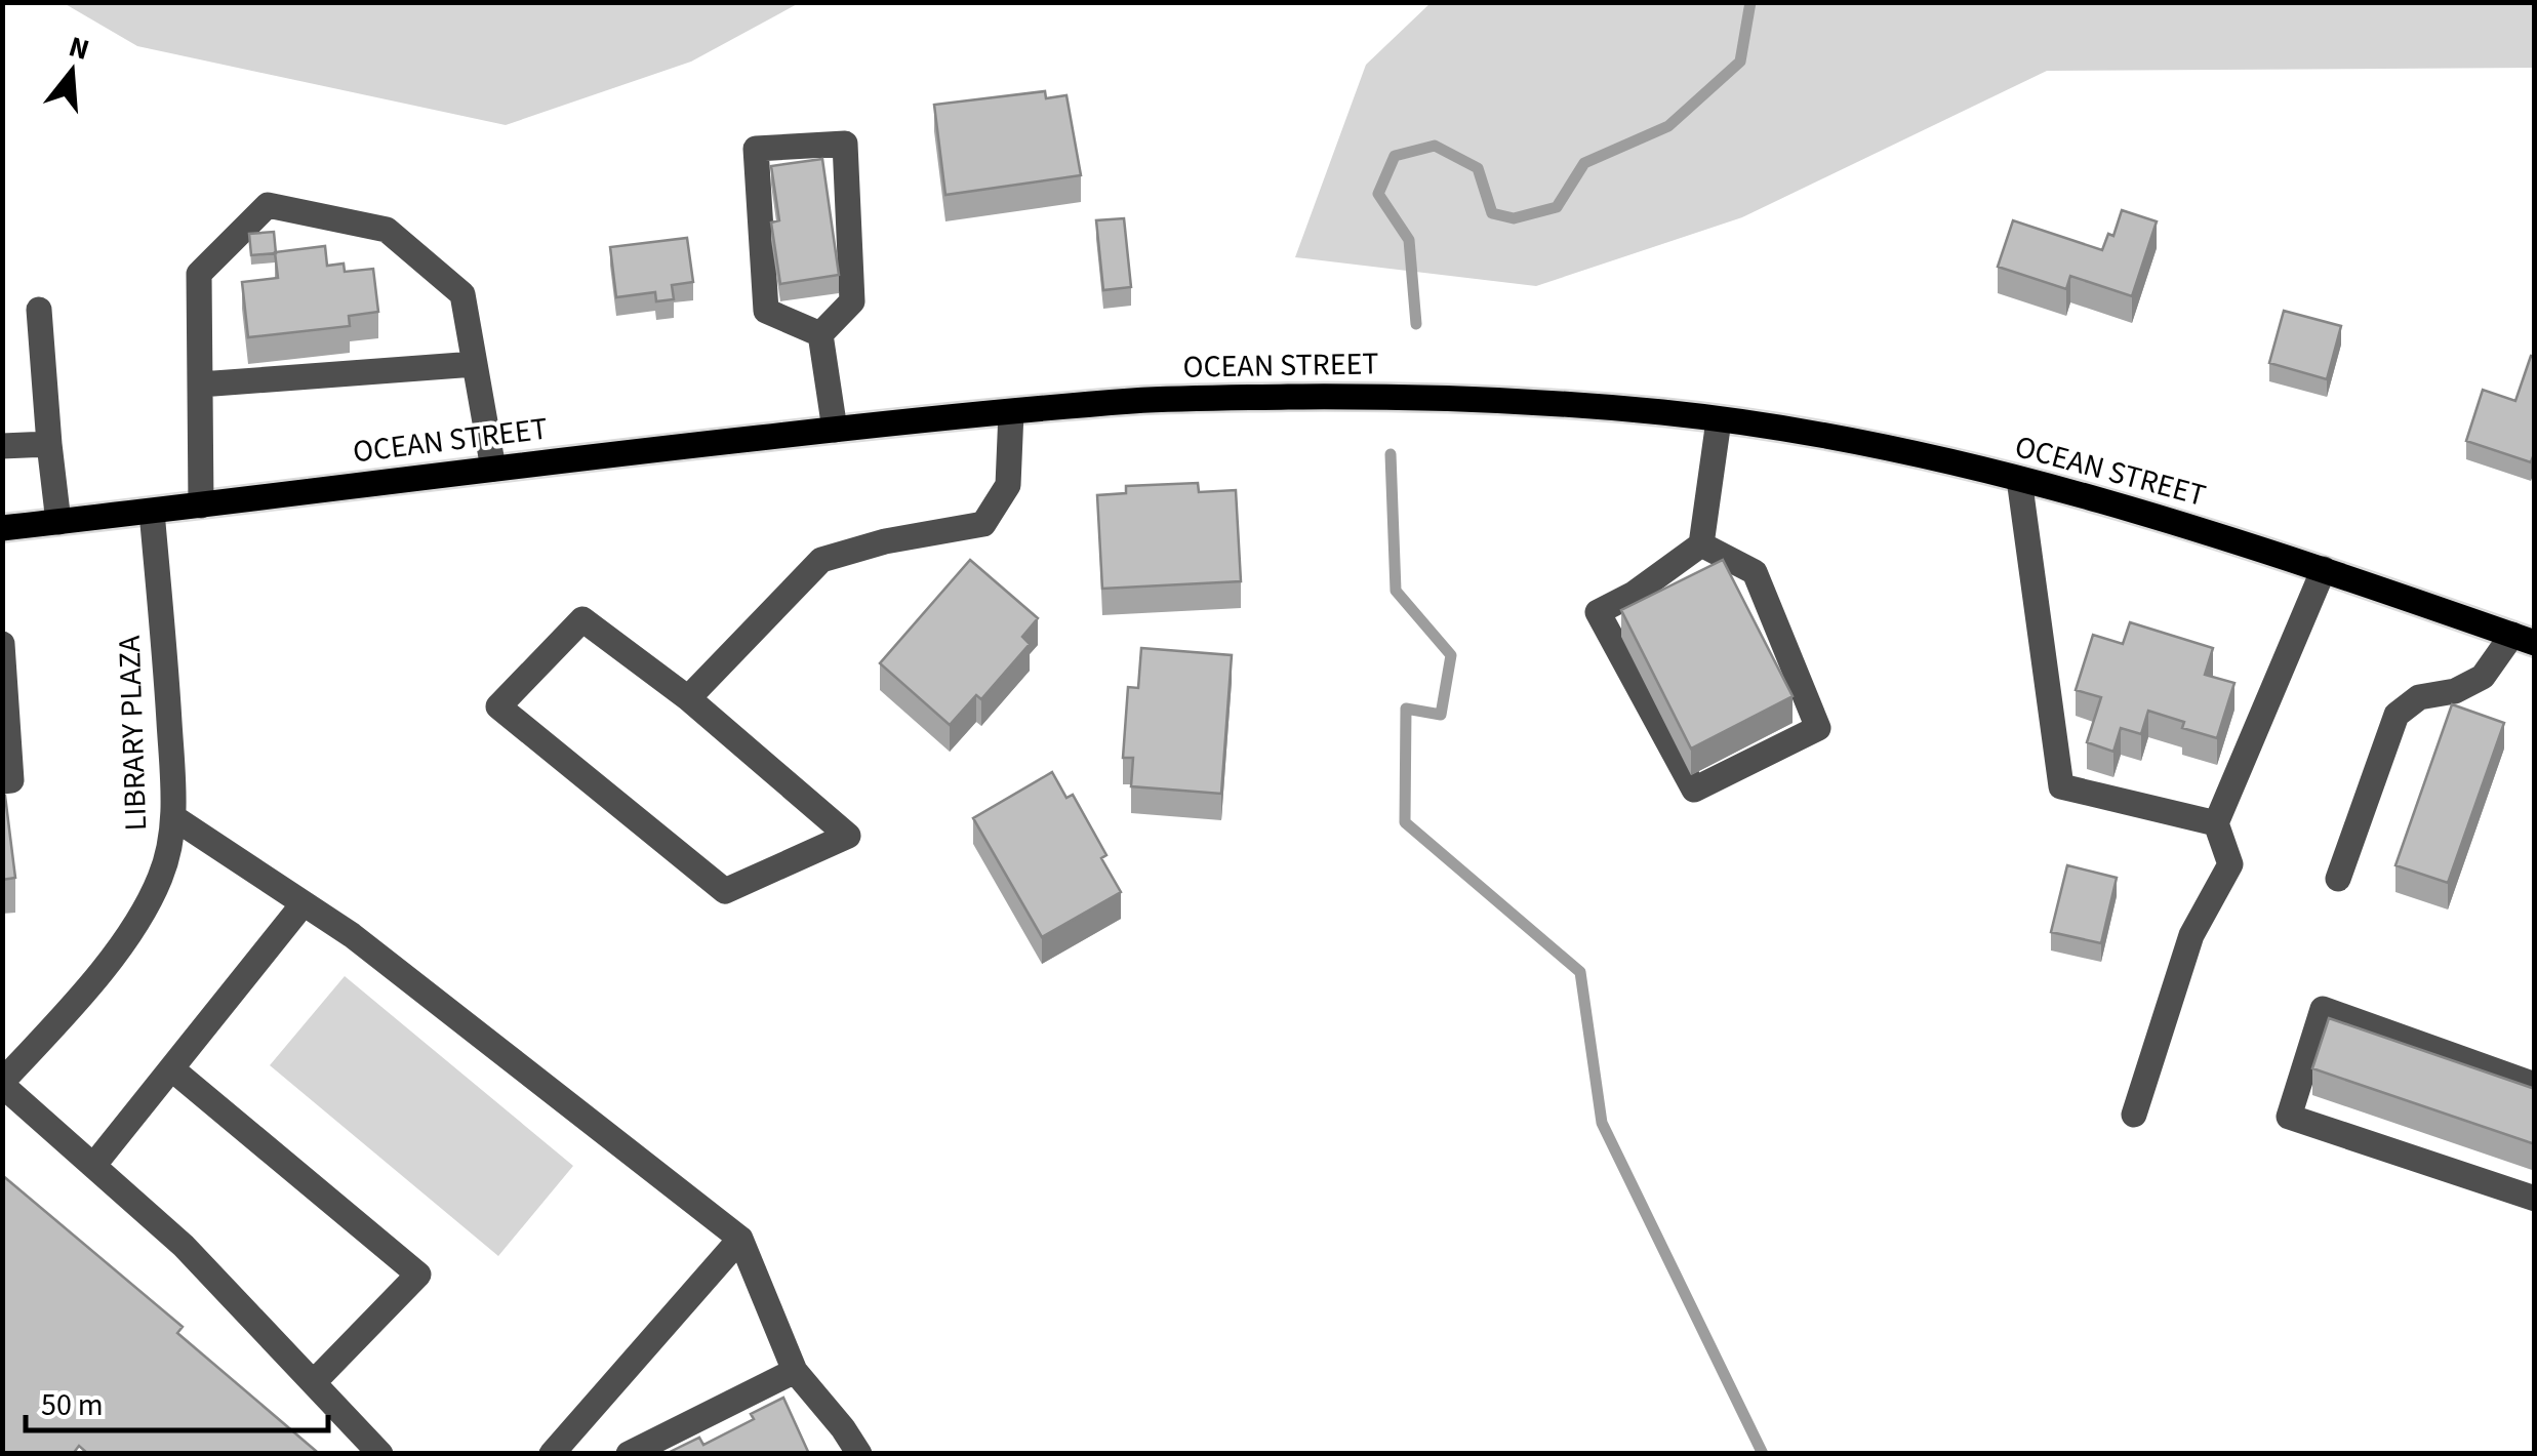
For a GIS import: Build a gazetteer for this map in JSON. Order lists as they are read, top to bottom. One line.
{"streets":{"main road":["OCEAN STREET"],"lane":["LIBRARY PLAZA"]},"crossings":[["OCEAN STREET","LIBRARY PLAZA"]],"scale_bar":"50 m","north":"top"}
